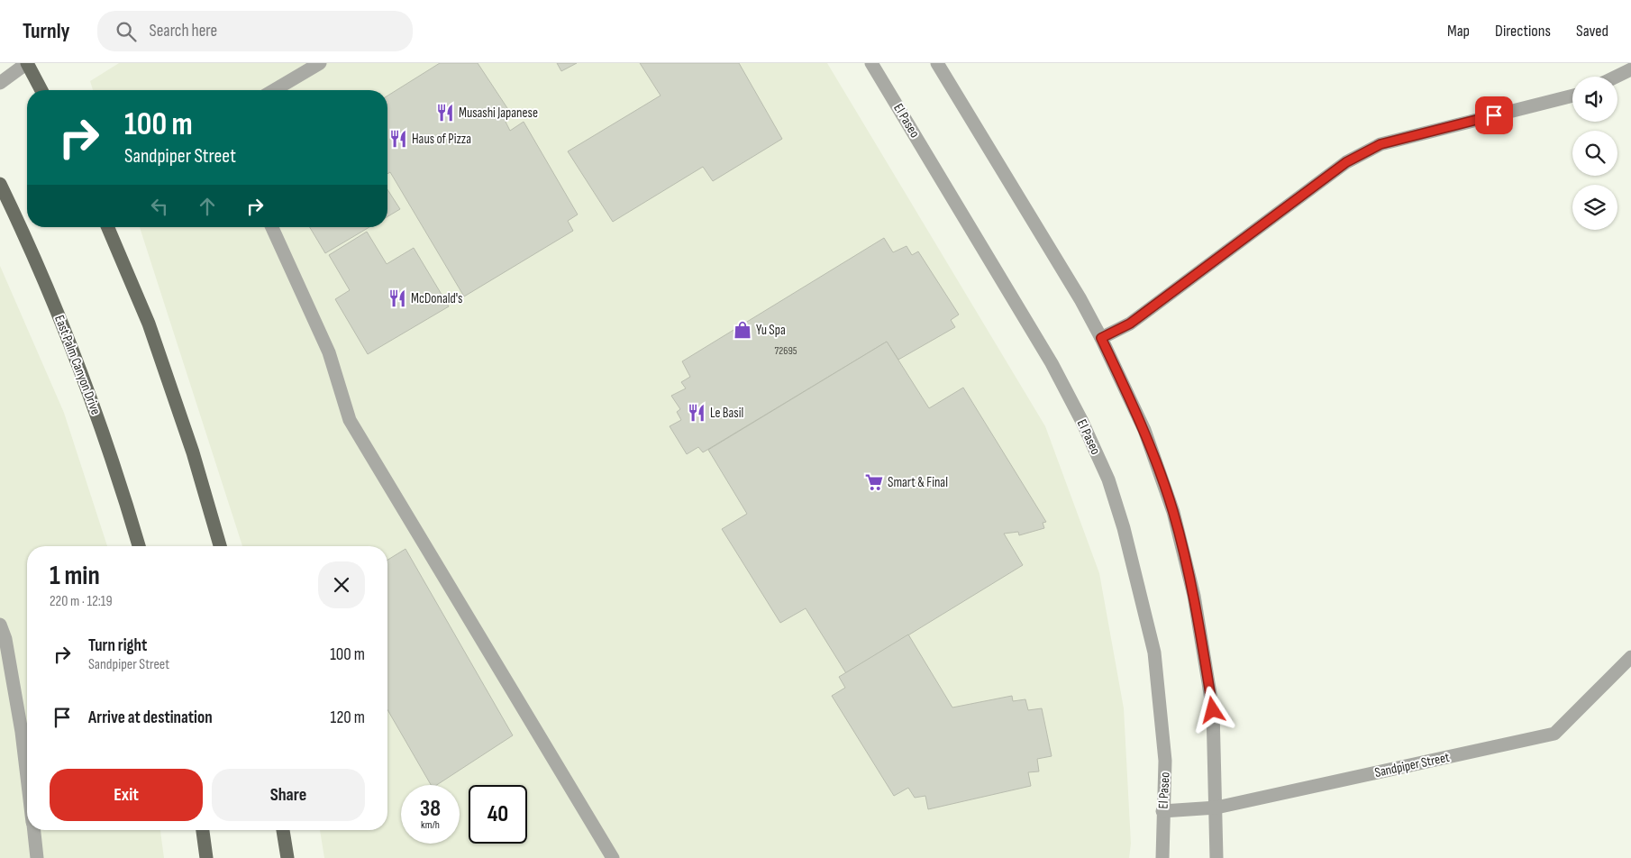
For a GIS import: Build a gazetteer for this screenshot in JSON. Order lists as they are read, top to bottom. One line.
{"streets":{"main road":["East Palm Canyon Drive"],"street":["El Paseo","Sandpiper Street"]},"crossings":[["El Paseo","Sandpiper Street"]],"places":{"restaurant":["Musashi Japanese","Haus of Pizza","McDonald's","Le Basil"],"shop":["Yu Spa"],"supermarket":["Smart & Final"]},"house_numbers":["72695"],"page":{"header":"Turnly","search":"Search here","nav":["Map","Directions","Saved"],"turn":["100 m","Sandpiper Street"],"heading":["1 min","220 m · 12:19"],"list":[{"name":"Turn right","note":"Sandpiper Street","value":"100 m"},{"name":"Arrive at destination","value":"120 m"}],"buttons":["Exit","Share"],"speed":"38 km/h","limit":"40"}}
